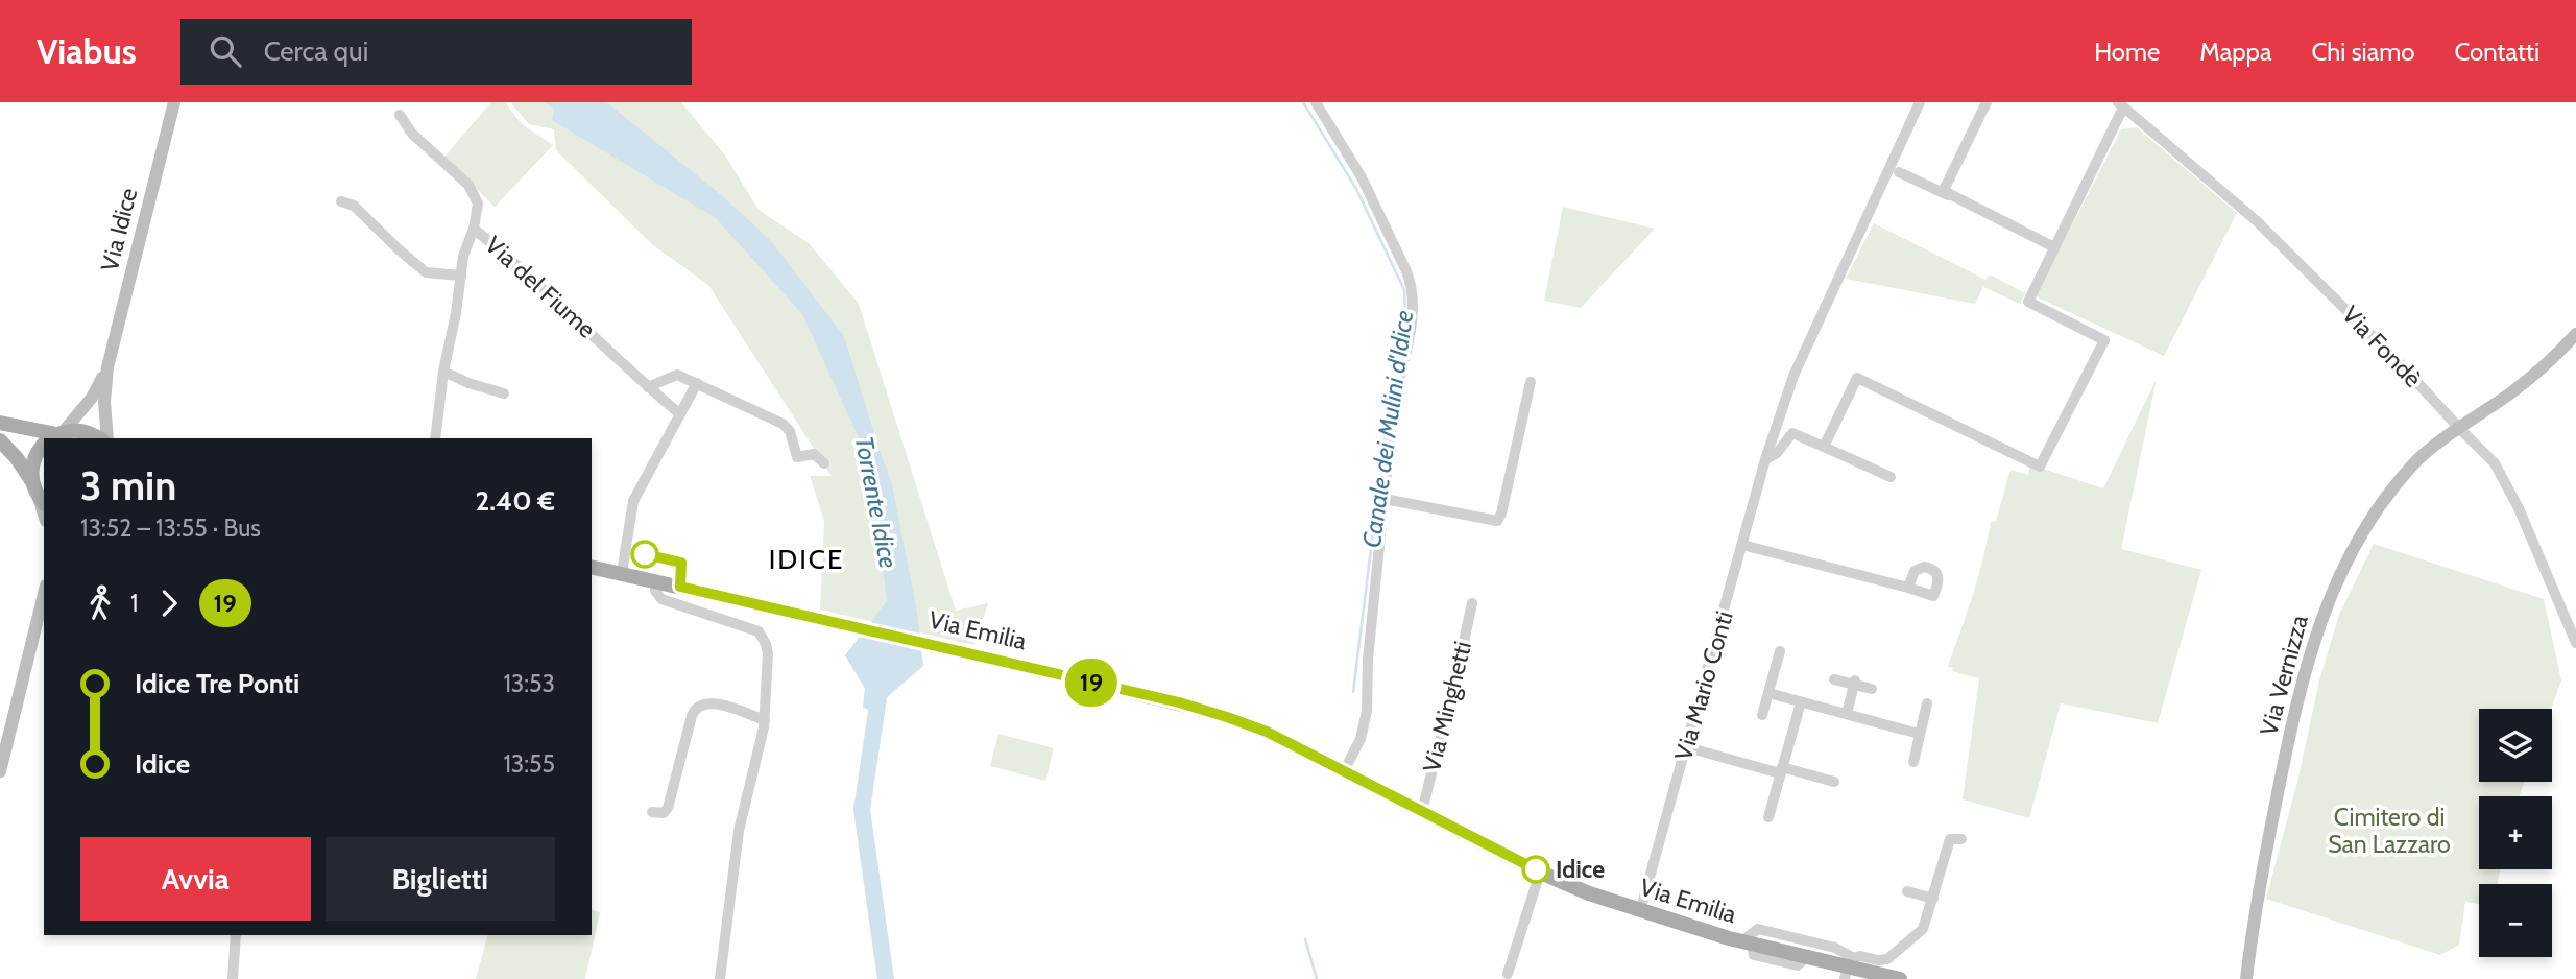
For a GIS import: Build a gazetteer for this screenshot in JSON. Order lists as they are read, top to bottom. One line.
{"streets":{"main road":["Via Emilia"],"street":["Via Idice","Via del Fiume","Via Fondè","Via Vernizza","Via Mario Conti","Via Minghetti"]},"crossings":[["Via Fondè","Via Vernizza"],["Via Emilia","Via Mario Conti"],["Via Emilia","Via Minghetti"]],"districts":["IDICE"],"water":["Canale dei Mulini d'Idice","Torrente Idice"],"parks":["Cimitero di San Lazzaro"],"places":["Idice"],"lines":["bus line 19"],"page":{"header":"Viabus","search":"Cerca qui","nav":["Home","Mappa","Chi siamo","Contatti"],"on_map":"19","heading":["3 min","13:52 – 13:55 · Bus","2.40 €"],"legs":["1","19"],"list":[{"name":"Idice Tre Ponti","value":"13:53"},{"name":"Idice","value":"13:55"}],"map_buttons":["+","−"],"buttons":["Avvia","Biglietti"]}}
